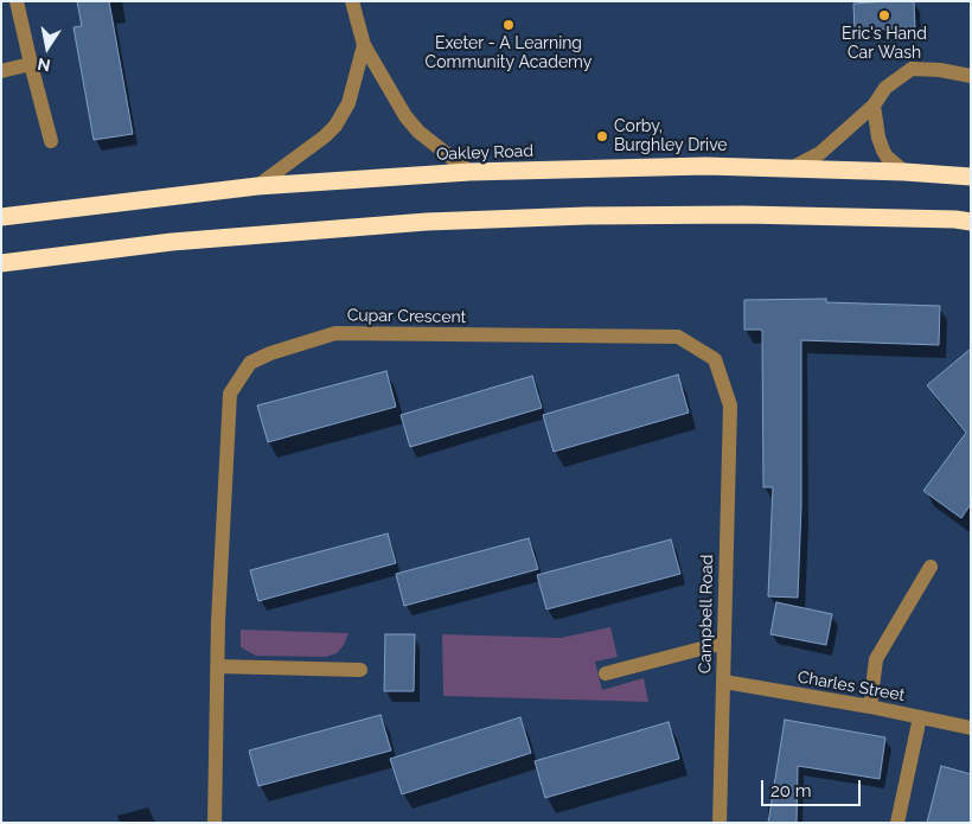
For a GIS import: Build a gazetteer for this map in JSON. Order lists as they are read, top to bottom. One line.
{"streets":{"highway":["Oakley Road"],"street":["Cupar Crescent","Campbell Road","Charles Street"]},"crossings":[["Cupar Crescent","Campbell Road"],["Campbell Road","Charles Street"]],"places":["Eric's Hand Car Wash","Exeter - A Learning Community Academy","Corby, Burghley Drive"],"scale_bar":"20 m","north":"bottom"}
